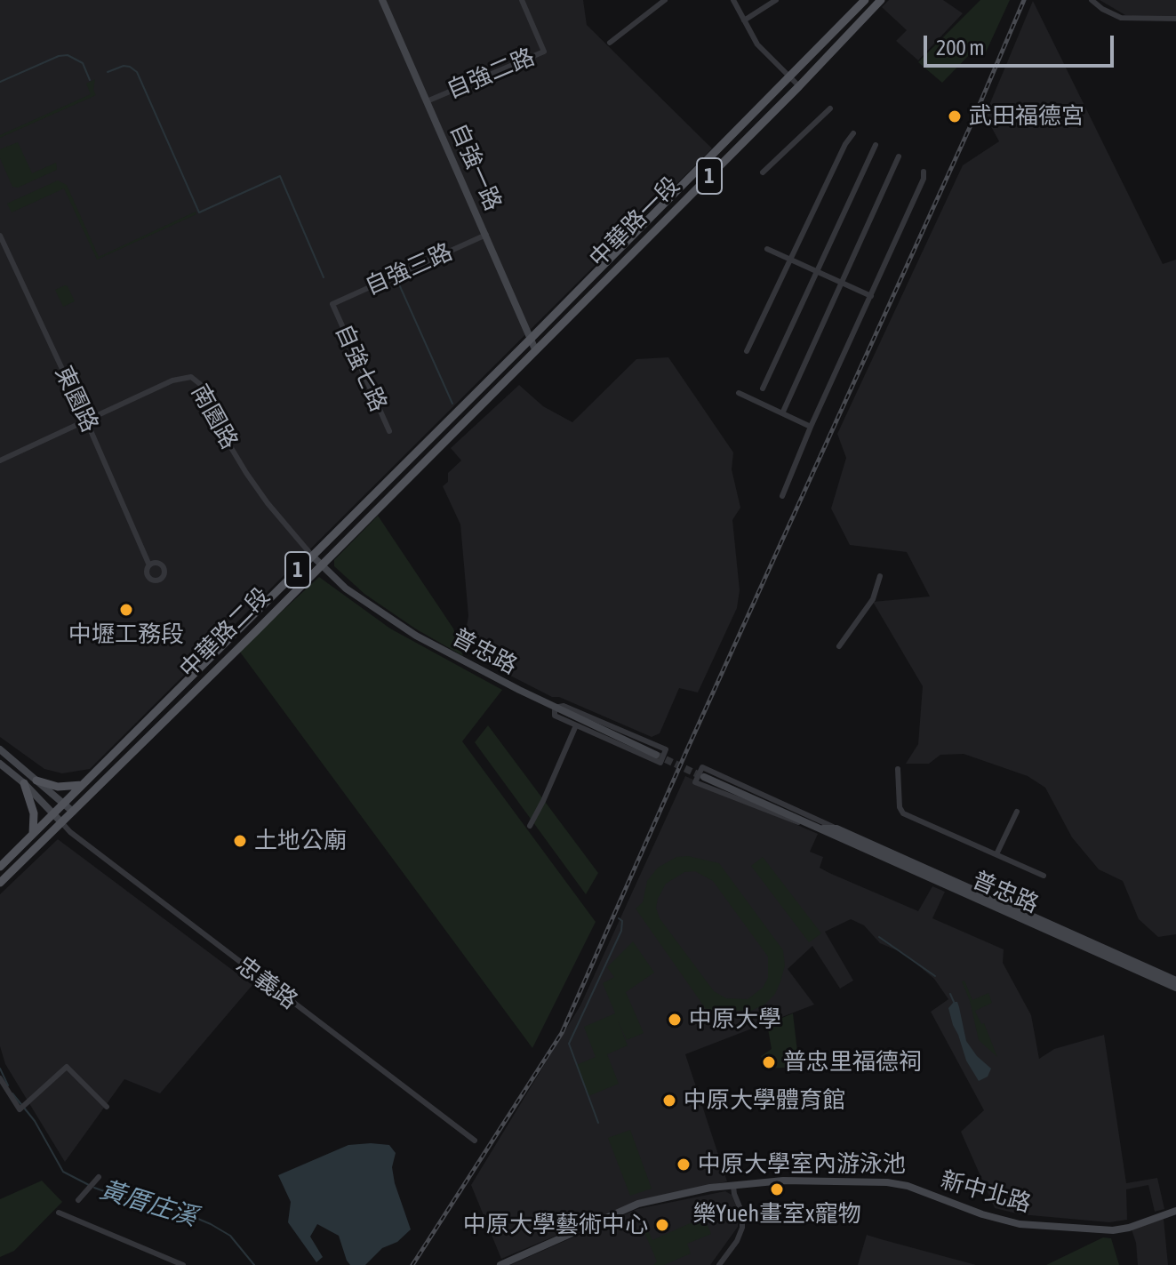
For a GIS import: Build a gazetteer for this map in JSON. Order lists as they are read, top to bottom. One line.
{"streets":{"main road":["1","中華路一段","中華路二段"],"street":["自強二路","自強一路","自強三路","自強七路","東園路","南園路","普忠路","忠義路","新中北路"]},"crossings":[["自強二路","自強一路"],["自強一路","中華路一段"],["自強一路","自強三路"],["自強一路","中華路二段"],["中華路一段","中華路二段"],["自強三路","自強七路"],["東園路","南園路"],["南園路","中華路二段"],["南園路","普忠路"],["中華路二段","普忠路"],["中華路二段","忠義路"]],"water":["黃厝庄溪"],"places":["武田福德宮","中壢工務段","土地公廟","中原大學","普忠里福德祠","中原大學體育館","中原大學室內游泳池","樂Yueh畫室x寵物","中原大學藝術中心"],"scale_bar":"200 m"}
